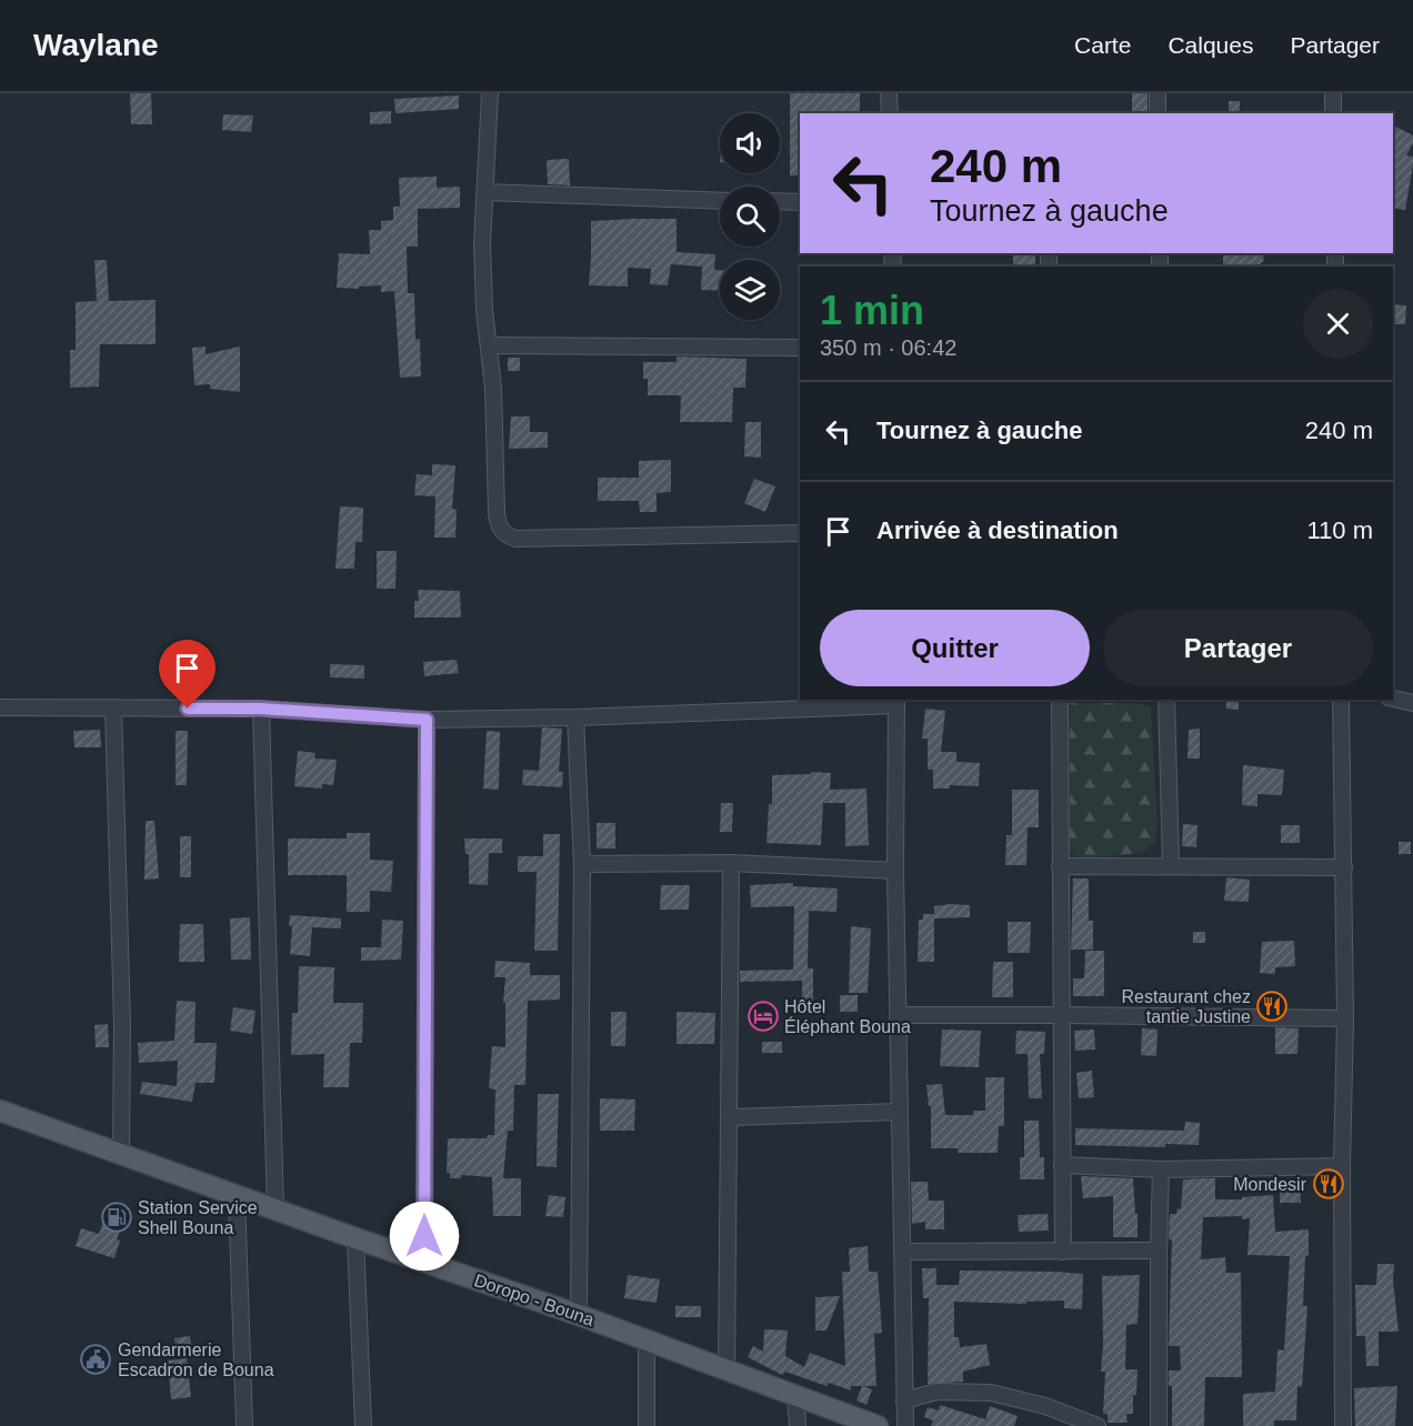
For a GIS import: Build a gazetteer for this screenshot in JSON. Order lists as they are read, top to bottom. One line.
{"streets":{"main road":["Doropo - Bouna"]},"places":{"restaurant":["Restaurant chez tantie Justine","Mondesir"],"hotel":["Hôtel Éléphant Bouna"],"fuel station":["Station Service Shell Bouna"],"public building":["Gendarmerie Escadron de Bouna"]},"page":{"header":"Waylane","nav":["Carte","Calques","Partager"],"turn":["240 m","Tournez à gauche"],"heading":["1 min","350 m · 06:42"],"list":[{"name":"Tournez à gauche","value":"240 m"},{"name":"Arrivée à destination","value":"110 m"}],"buttons":["Quitter","Partager"]}}
